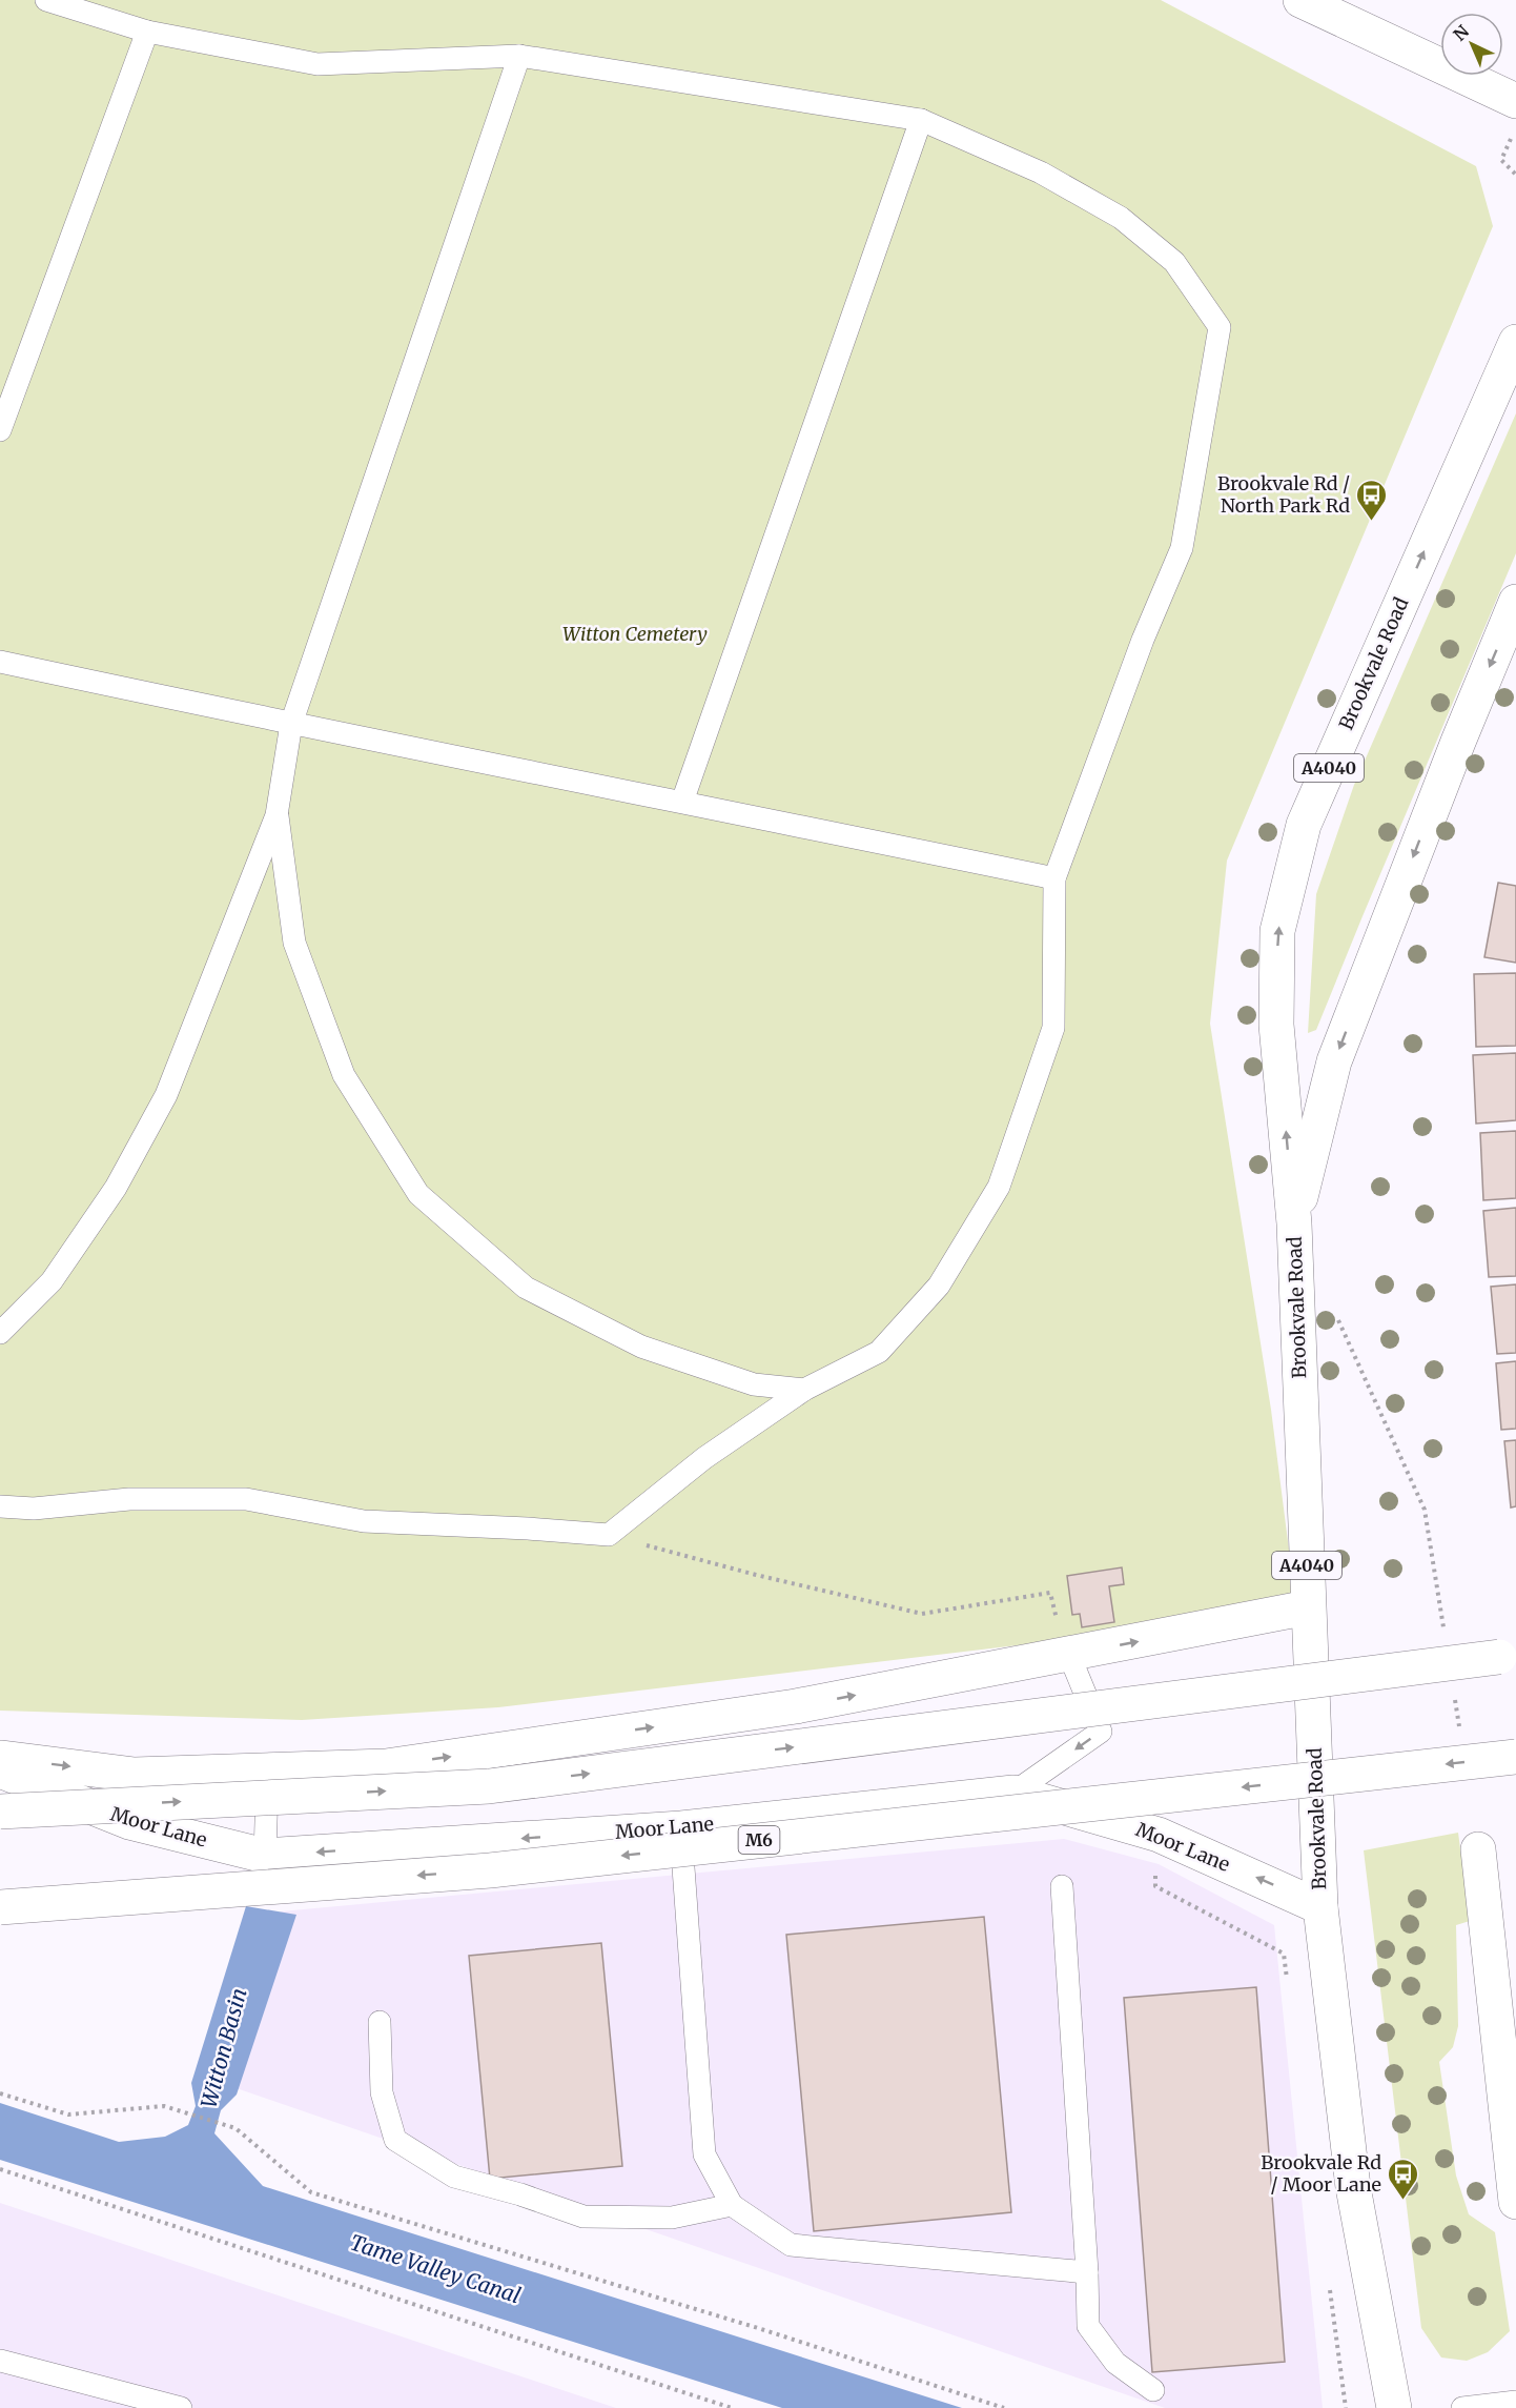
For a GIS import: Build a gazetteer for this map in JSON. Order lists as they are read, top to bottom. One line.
{"streets":{"main road":["Brookvale Road","A4040","Moor Lane","M6"]},"crossings":[["Brookvale Road","Moor Lane"]],"water":["Witton Basin","Tame Valley Canal"],"parks":["Witton Cemetery"],"places":{"bus stop":["Brookvale Rd / North Park Rd","Brookvale Rd / Moor Lane"]},"north":"top left"}
